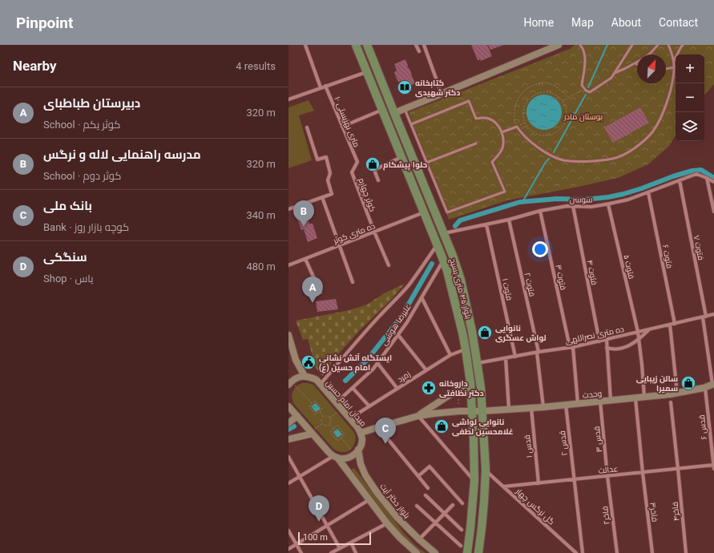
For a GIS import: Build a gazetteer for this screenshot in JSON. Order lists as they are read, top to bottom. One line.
{"streets":{"main road":["بلوار ۴۵ متری بسیج"],"street":["۱۰ متری بهزیستی","کوثر چهارم","سوسن","ده متری کوثر","فتوت ۷","فتوت ۶","فتوت ۵","فتوت ۴","فتوت ۳","فتوت ۲","فتوت ۱","علیرضا هوشی","ده متری نصراللهی","زمرد","وحدت","میدان امام حسین","قدس ۶","قدس ۳","قدس ۲","قدس ۱","عدالت","بلوار دکتر آیت","گل نرگس چهار","فاخر۴","فاخر۳","فاخر۲"]},"crossings":[["۱۰ متری بهزیستی","کوثر چهارم"],["کوثر چهارم","ده متری کوثر"],["سوسن","فتوت ۷"],["سوسن","فتوت ۶"],["سوسن","فتوت ۵"],["سوسن","فتوت ۴"],["سوسن","فتوت ۳"],["سوسن","فتوت ۲"],["سوسن","بلوار ۴۵ متری بسیج"],["سوسن","فتوت ۱"],["ده متری کوثر","بلوار ۴۵ متری بسیج"],["فتوت ۷","ده متری نصراللهی"],["فتوت ۷","وحدت"],["فتوت ۶","ده متری نصراللهی"],["فتوت ۵","ده متری نصراللهی"],["فتوت ۵","وحدت"],["فتوت ۴","ده متری نصراللهی"],["فتوت ۳","ده متری نصراللهی"],["فتوت ۳","وحدت"],["فتوت ۲","ده متری نصراللهی"],["فتوت ۲","وحدت"],["بلوار ۴۵ متری بسیج","علیرضا هوشی"],["بلوار ۴۵ متری بسیج","ده متری نصراللهی"],["بلوار ۴۵ متری بسیج","زمرد"],["بلوار ۴۵ متری بسیج","وحدت"],["بلوار ۴۵ متری بسیج","گل نرگس چهار"],["فتوت ۱","ده متری نصراللهی"],["علیرضا هوشی","میدان امام حسین"],["زمرد","میدان امام حسین"],["وحدت","قدس ۶"],["وحدت","قدس ۳"],["وحدت","قدس ۲"],["وحدت","قدس ۱"],["وحدت","فاخر۳"],["میدان امام حسین","بلوار دکتر آیت"],["قدس ۶","عدالت"],["قدس ۳","عدالت"],["قدس ۳","فاخر۲"],["قدس ۲","عدالت"],["قدس ۱","عدالت"],["عدالت","گل نرگس چهار"],["عدالت","فاخر۴"],["عدالت","فاخر۳"],["عدالت","فاخر۲"]],"parks":["بوستان مادر"],"places":{"library":["کتابخانه دکتر شهیدی"],"shop":["حلوا پیشکام","نانوایی لواش عسگری","سالن زیبایی سمیرا","نانوایی لواشی غلامحسین لطفی"],"public building":["ایستگاه آتش نشانی امام حسین (ع)"],"pharmacy":["داروخانه دکتر نظافتی"]},"scale_bar":"100 m","north":"top right","page":{"header":"Pinpoint","nav":["Home","Map","About","Contact"],"heading":["Nearby","4 results"],"map_buttons":["+","−"],"list":[{"mark":"A","name":"دبیرستان طباطبای","note":"School · کوثر یکم","value":"320 m"},{"mark":"B","name":"مدرسه راهنمایی لاله و نرگس","note":"School · کوثر دوم","value":"320 m"},{"mark":"C","name":"بانک ملی","note":"Bank · کوچه بازار روز","value":"340 m"},{"mark":"D","name":"سنگکی","note":"Shop · یاس","value":"480 m"}],"pins":["B","A","C","D"],"scale":"100 m"}}
